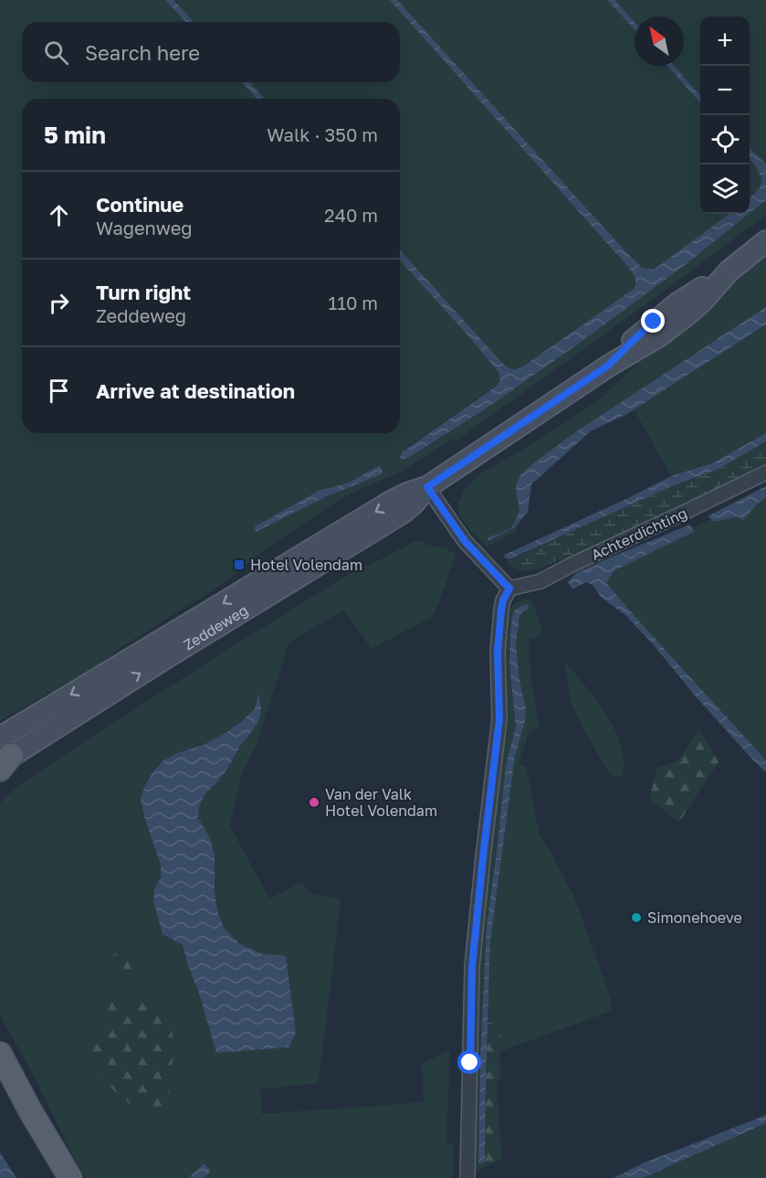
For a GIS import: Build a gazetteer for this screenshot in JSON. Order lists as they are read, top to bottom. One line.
{"streets":{"main road":["Zeddeweg"],"street":["Achterdichting"]},"places":{"transit":["Hotel Volendam"],"other":["Van der Valk Hotel Volendam","Simonehoeve"]},"north":"top left","page":{"map_buttons":["+","−"],"search":"Search here","heading":["5 min","Walk · 350 m"],"list":[["Continue","Wagenweg","240 m"],["Turn right","Zeddeweg","110 m"],"Arrive at destination"]}}
